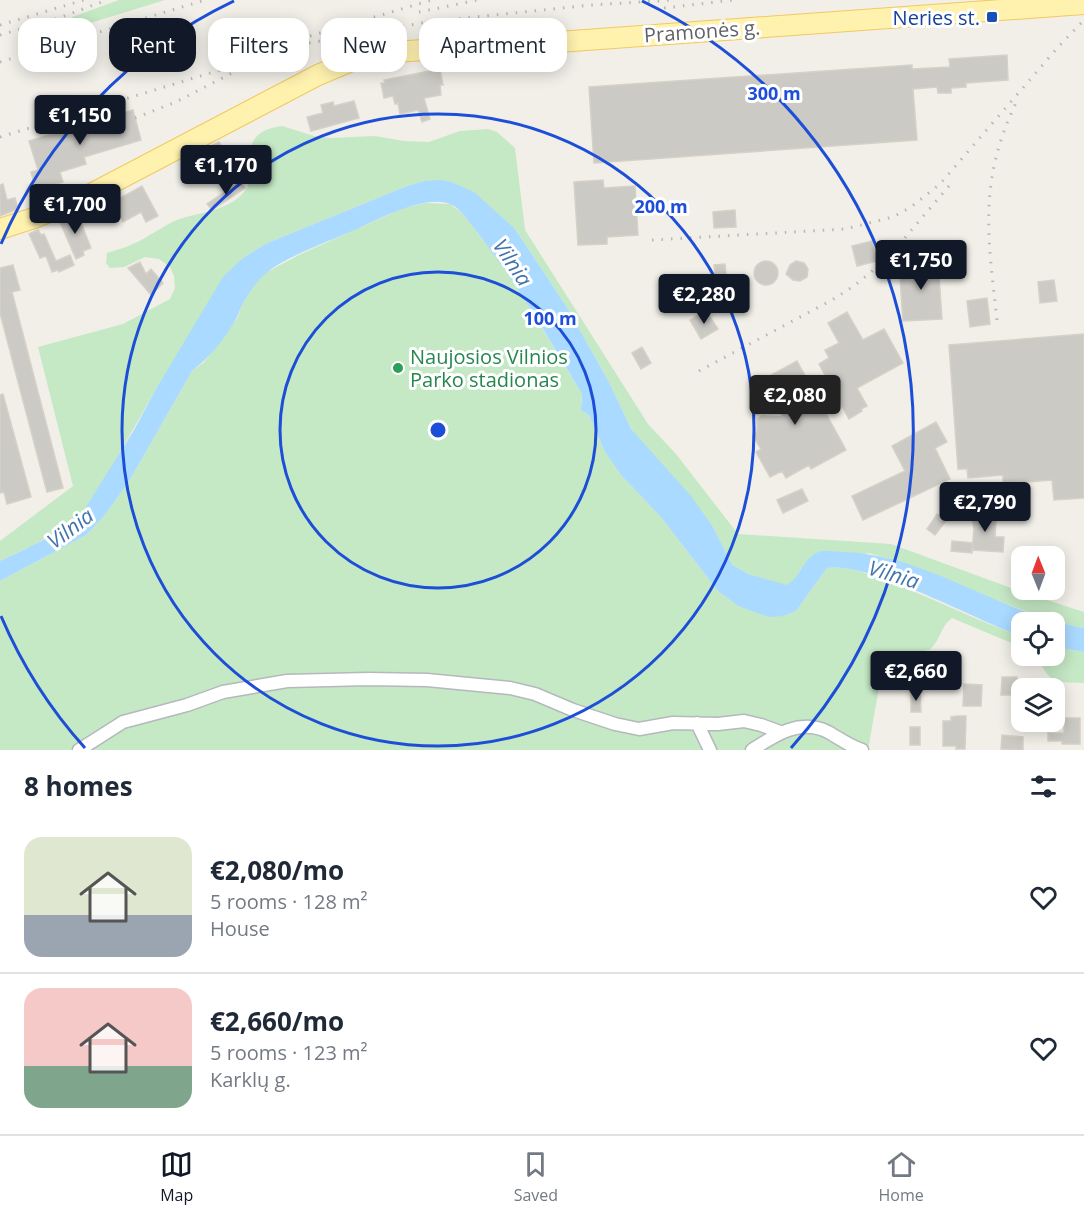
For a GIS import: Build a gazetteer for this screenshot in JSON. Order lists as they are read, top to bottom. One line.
{"streets":{"main road":["Pramonės g."]},"water":["Vilnia"],"places":{"transit":["Neries st."],"other":["Naujosios Vilnios Parko stadionas"]},"north":"top","page":{"chip":["Buy","Rent","Filters","New","Apartment"],"price":["€1,150","€1,170","€1,700","€1,750","€2,280","€2,080","€2,790","€2,660"],"heading":"8 homes","list":[{"name":"€2,080/mo","note":"5 rooms · 128 m² · House"},{"name":"€2,660/mo","note":"5 rooms · 123 m² · Karklų g."}],"tabs":["Map","Saved","Home"]},"rings":["300 m","200 m","100 m"]}
